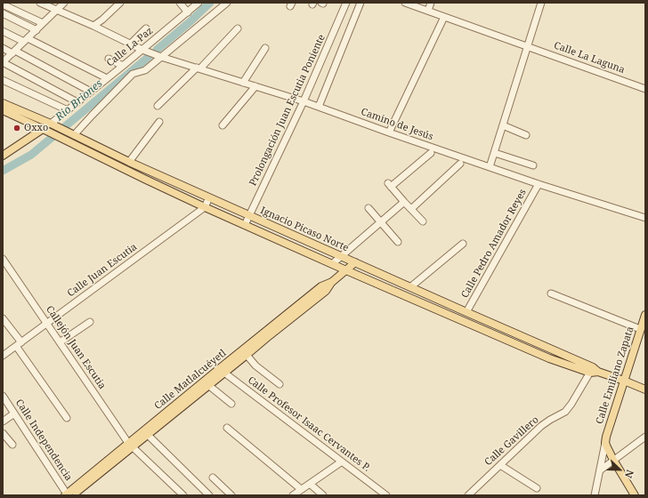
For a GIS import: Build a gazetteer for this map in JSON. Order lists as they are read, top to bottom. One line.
{"streets":{"main road":["Calle La Paz","Ignacio Picaso Norte","Calle Emiliano Zapata","Calle Matlalcuéyetl"],"street":["Calle La Laguna","Prolongación Juan Escutia Poniente","Camino de Jesús","Calle Pedro Amador Reyes","Calle Juan Escutia","Callejón Juan Escutia","Calle Profesor Isaac Cervantes P.","Calle Independencia","Calle Gavillero"]},"crossings":[["Calle La Paz","Camino de Jesús"],["Calle La Paz","Ignacio Picaso Norte"],["Prolongación Juan Escutia Poniente","Camino de Jesús"],["Prolongación Juan Escutia Poniente","Ignacio Picaso Norte"],["Camino de Jesús","Calle Pedro Amador Reyes"],["Ignacio Picaso Norte","Calle Pedro Amador Reyes"],["Ignacio Picaso Norte","Calle Juan Escutia"],["Ignacio Picaso Norte","Calle Emiliano Zapata"],["Ignacio Picaso Norte","Calle Matlalcuéyetl"],["Ignacio Picaso Norte","Calle Gavillero"],["Calle Juan Escutia","Callejón Juan Escutia"],["Callejón Juan Escutia","Calle Matlalcuéyetl"],["Calle Matlalcuéyetl","Calle Profesor Isaac Cervantes P."],["Calle Matlalcuéyetl","Calle Independencia"]],"water":["Rio Briones"],"places":["Oxxo"],"north":"bottom right"}
